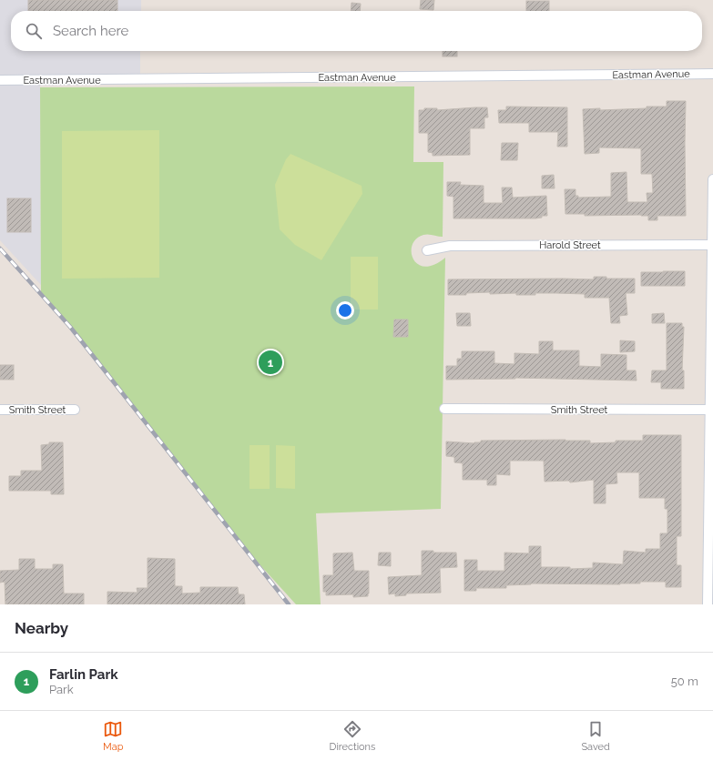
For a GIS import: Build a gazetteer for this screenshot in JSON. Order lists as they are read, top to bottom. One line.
{"streets":{"street":["Eastman Avenue","Harold Street","Smith Street"]},"page":{"search":"Search here","pins":"1","heading":"Nearby","list":[{"mark":"1","name":"Farlin Park","note":"Park","value":"50 m"}],"nav":["Map","Directions","Saved"]}}
